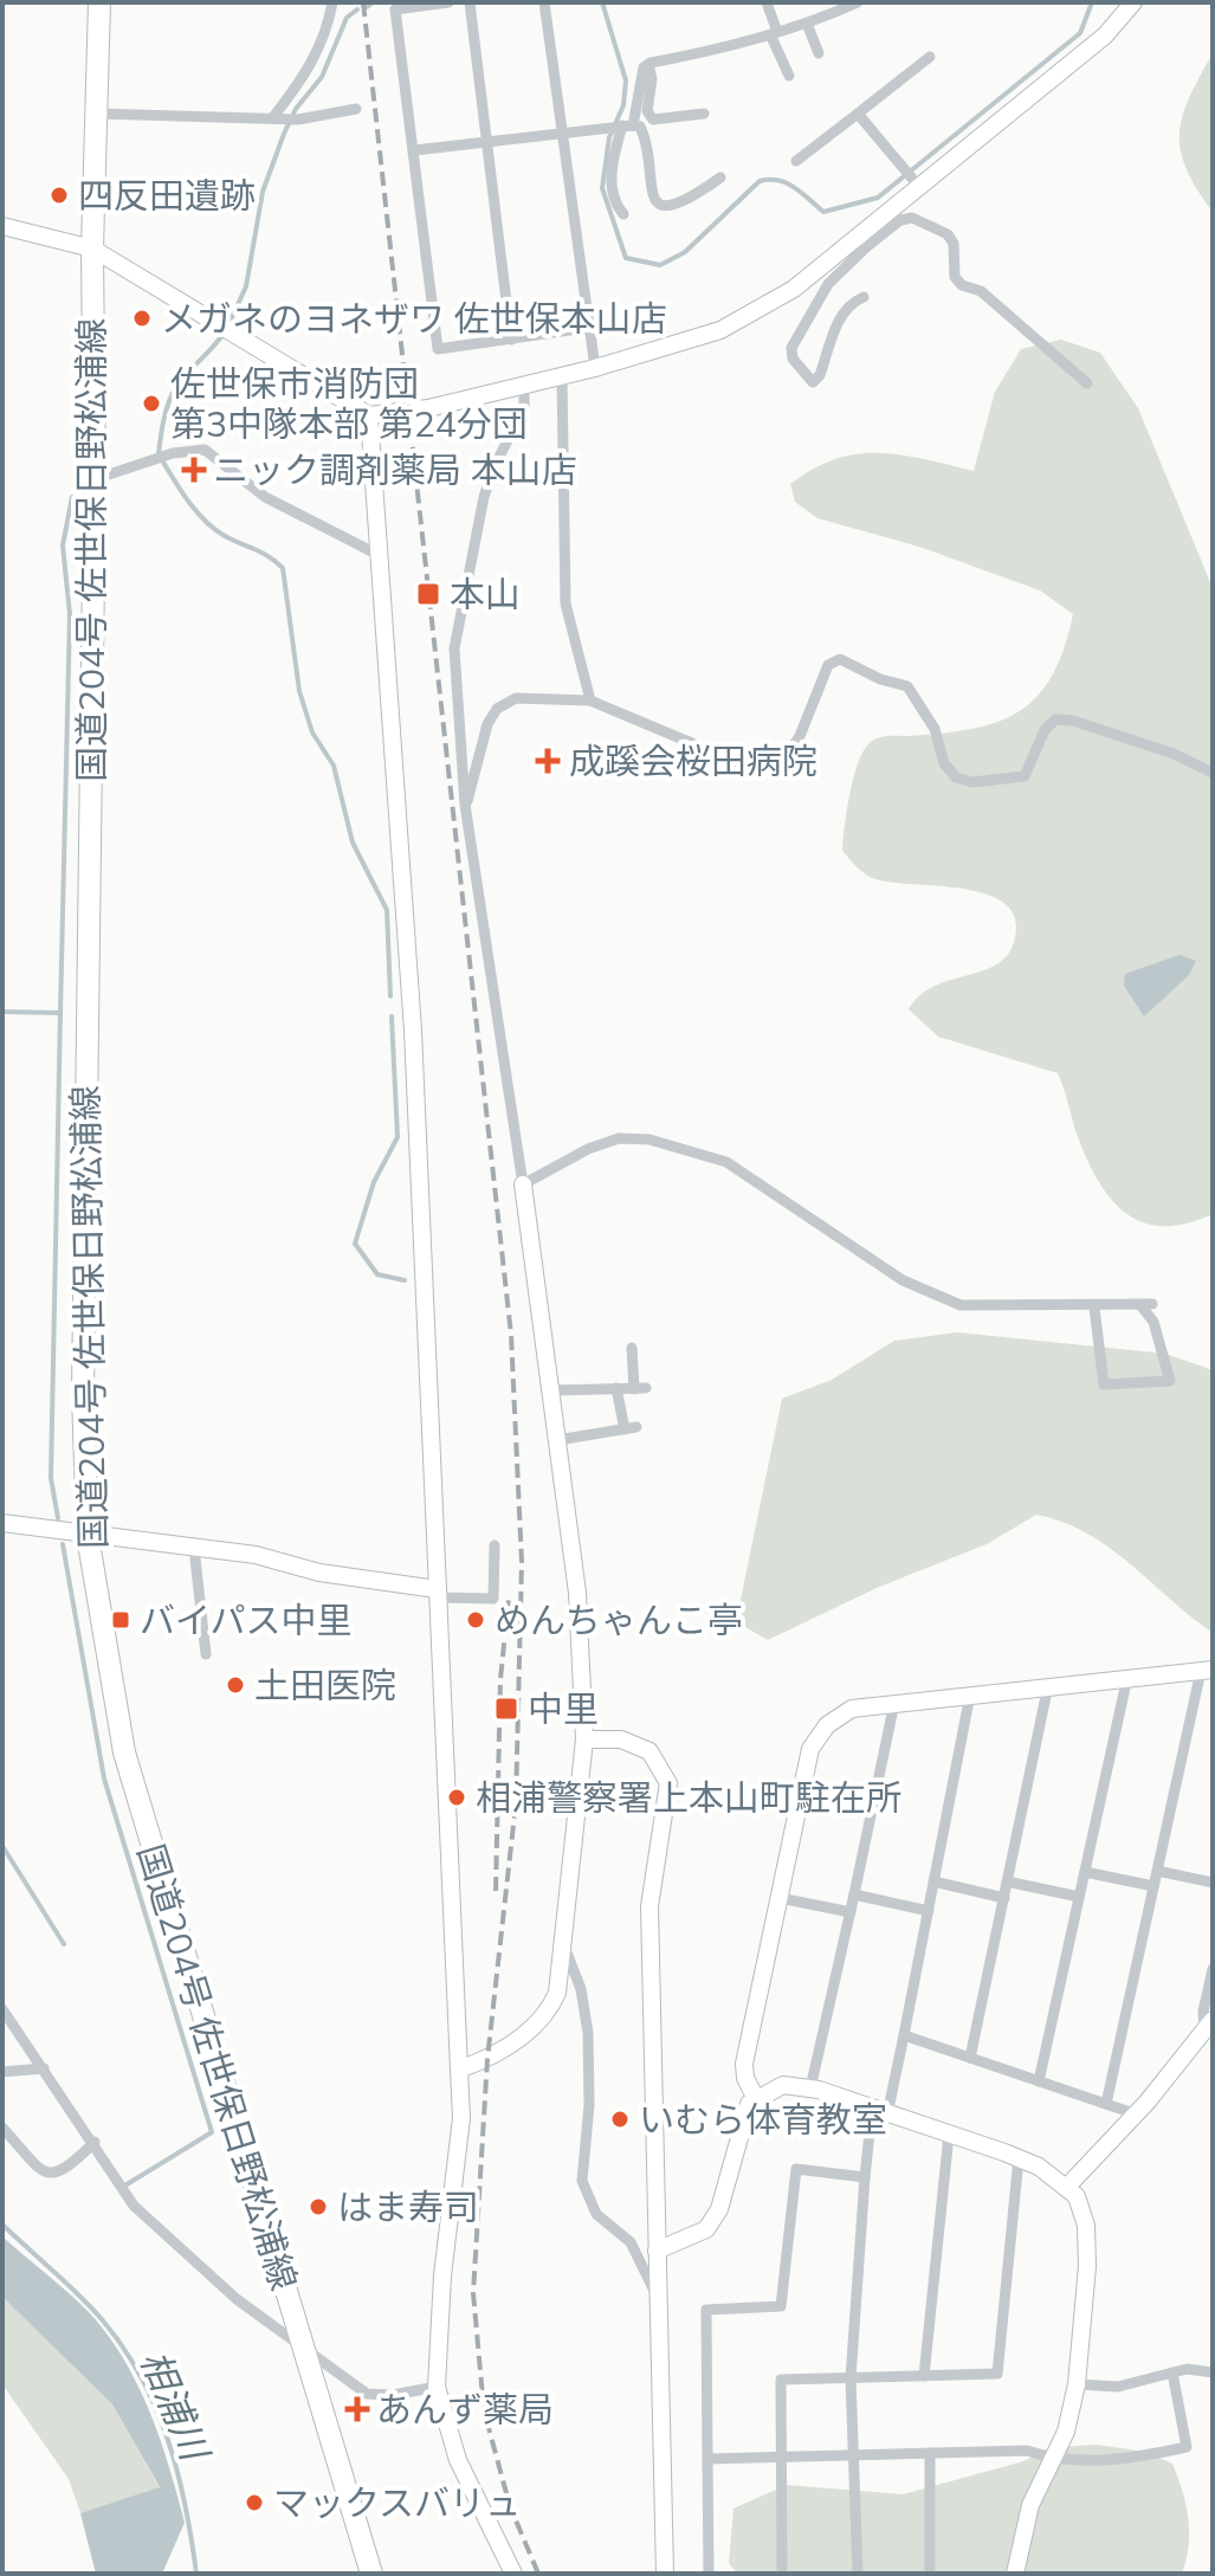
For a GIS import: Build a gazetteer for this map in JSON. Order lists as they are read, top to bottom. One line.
{"streets":{"highway":["国道204号 佐世保日野松浦線"]},"water":["相浦川"],"places":{"other":["四反田遺跡","メガネのヨネザワ 佐世保本山店","佐世保市消防団 第3中隊本部 第24分団","めんちゃんこ亭","土田医院","相浦警察署上本山町駐在所","いむら体育教室","はま寿司","マックスバリュ"],"health":["ニック調剤薬局 本山店","成蹊会桜田病院","あんず薬局"],"transit":["本山","バイパス中里","中里"]}}
